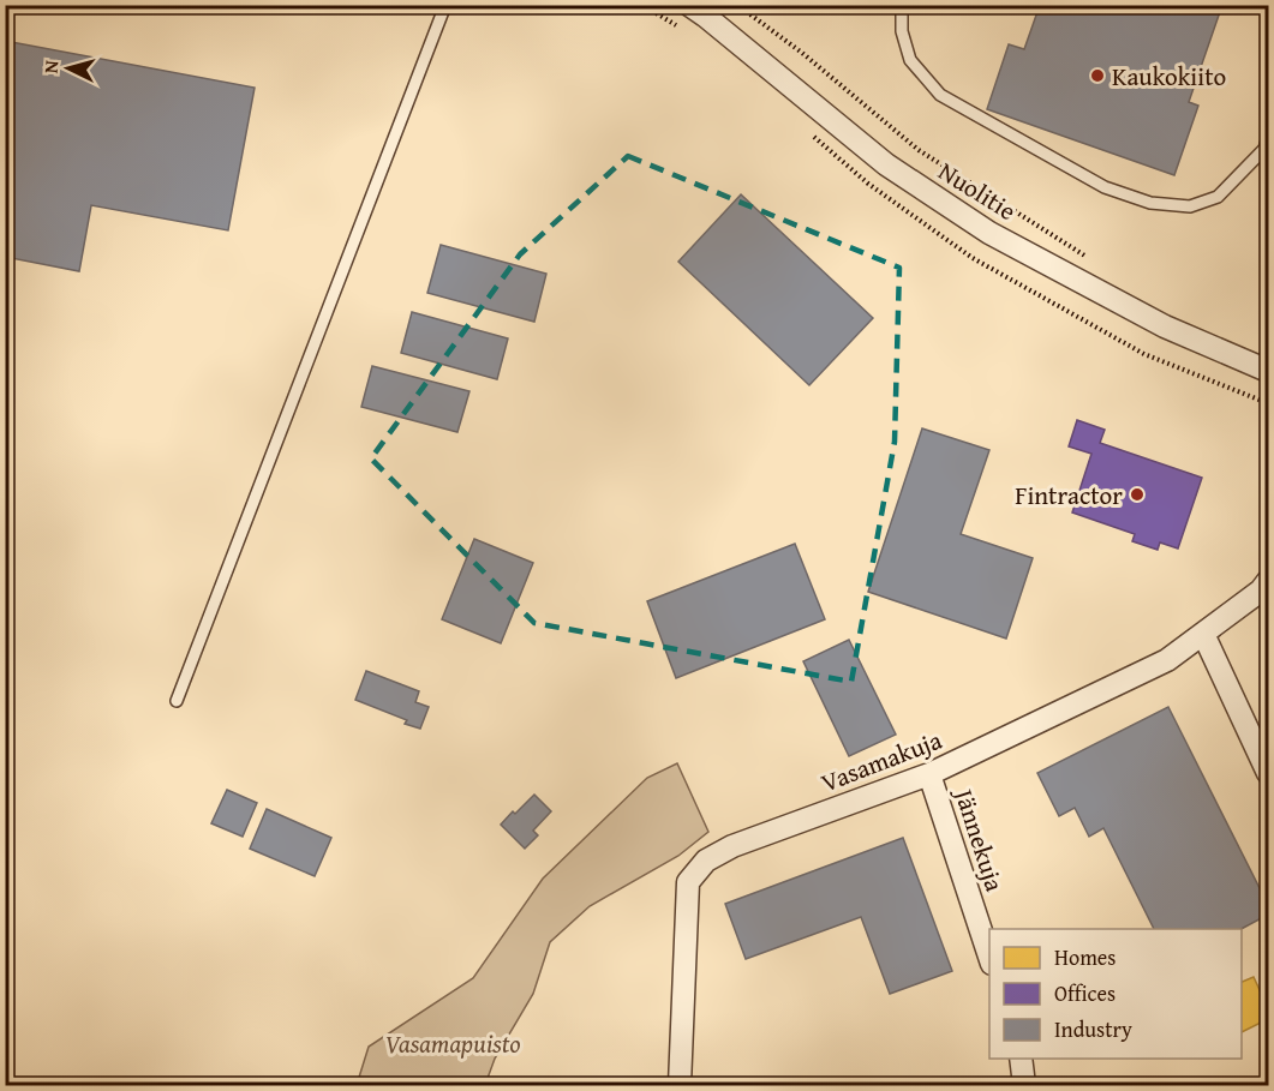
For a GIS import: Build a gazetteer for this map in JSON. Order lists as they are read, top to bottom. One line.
{"streets":{"street":["Nuolitie","Vasamakuja","Jännekuja"]},"crossings":[["Vasamakuja","Jännekuja"]],"parks":["Vasamapuisto"],"places":["Kaukokiito","Fintractor"],"legend":["Homes","Offices","Industry"],"north":"left"}
